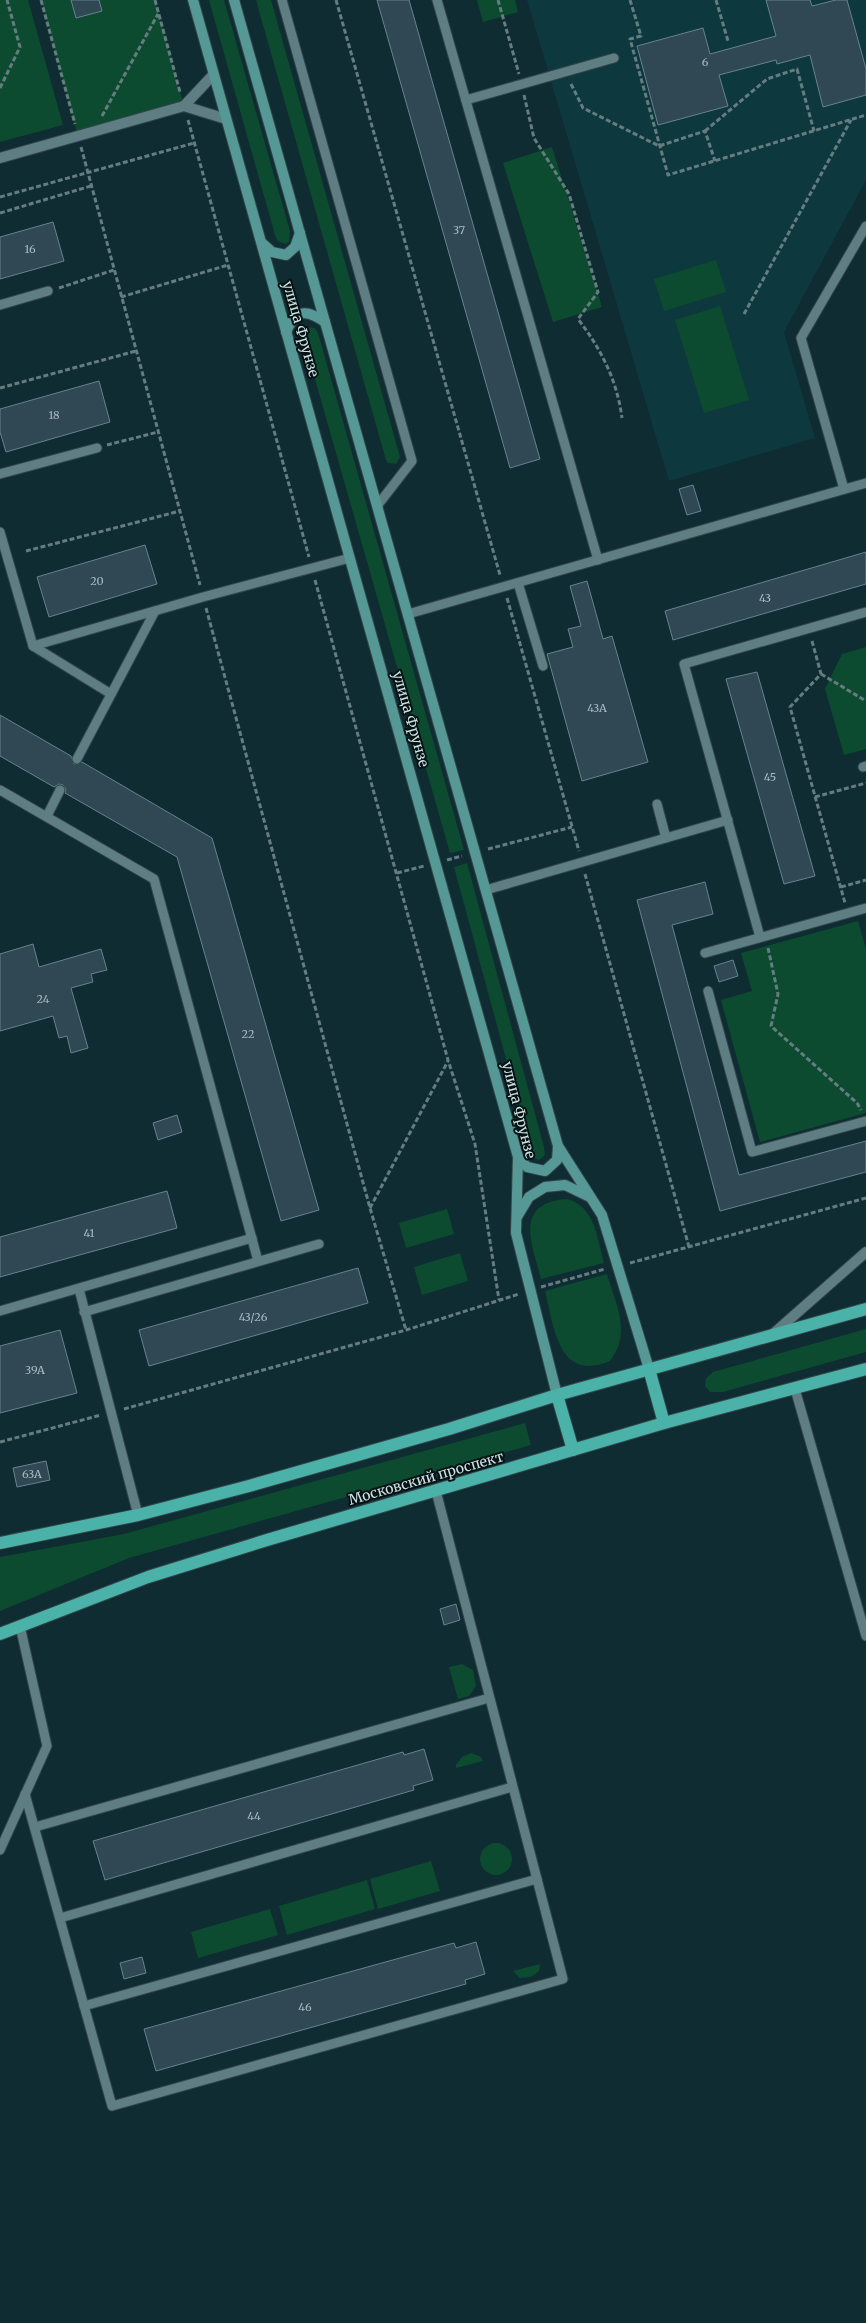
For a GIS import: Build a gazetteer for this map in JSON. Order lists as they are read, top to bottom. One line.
{"streets":{"main road":["улица Фрунзе","Московский проспект"]},"crossings":[["улица Фрунзе","Московский проспект"]],"house_numbers":["6","37","16","18","20","43","43А","45","24","22","41","43/26","39А","63А","44","46"]}
